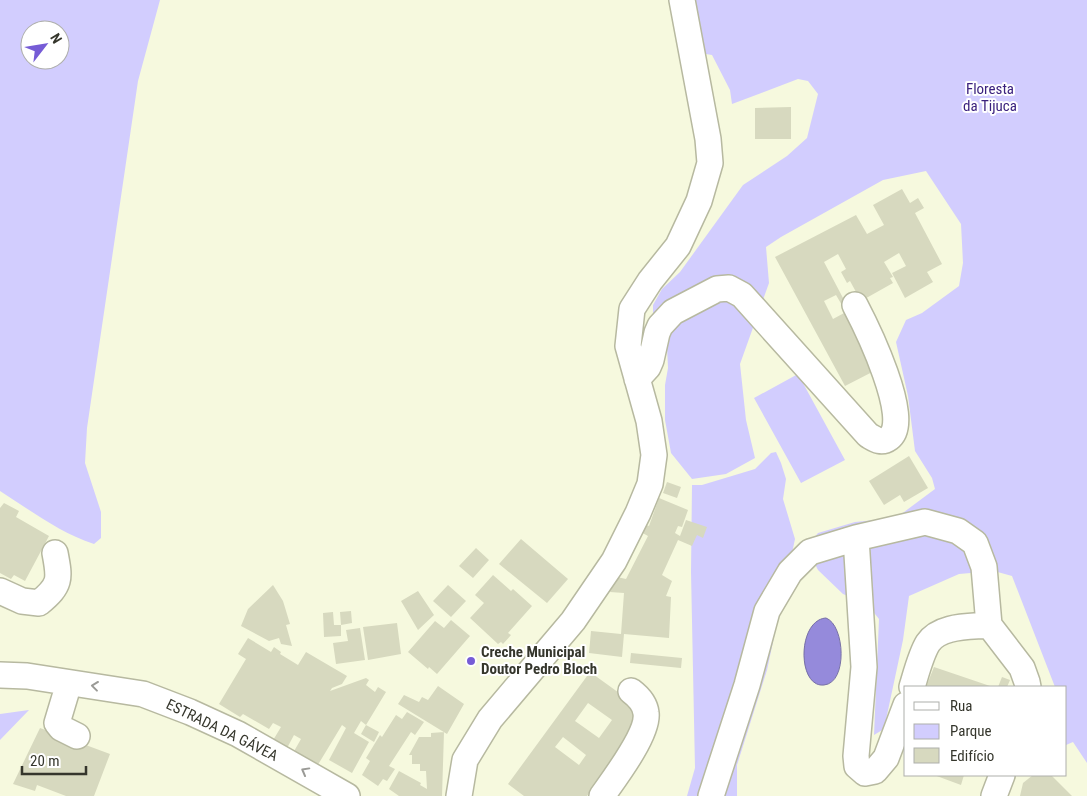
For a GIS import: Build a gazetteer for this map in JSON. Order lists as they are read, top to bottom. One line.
{"streets":{"street":["ESTRADA DA GÁVEA"]},"one_way":["ESTRADA DA GÁVEA"],"parks":["Floresta da Tijuca"],"places":["Creche Municipal Doutor Pedro Bloch"],"legend":["Rua","Parque","Edifício"],"scale_bar":"20 m","north":"top right"}
